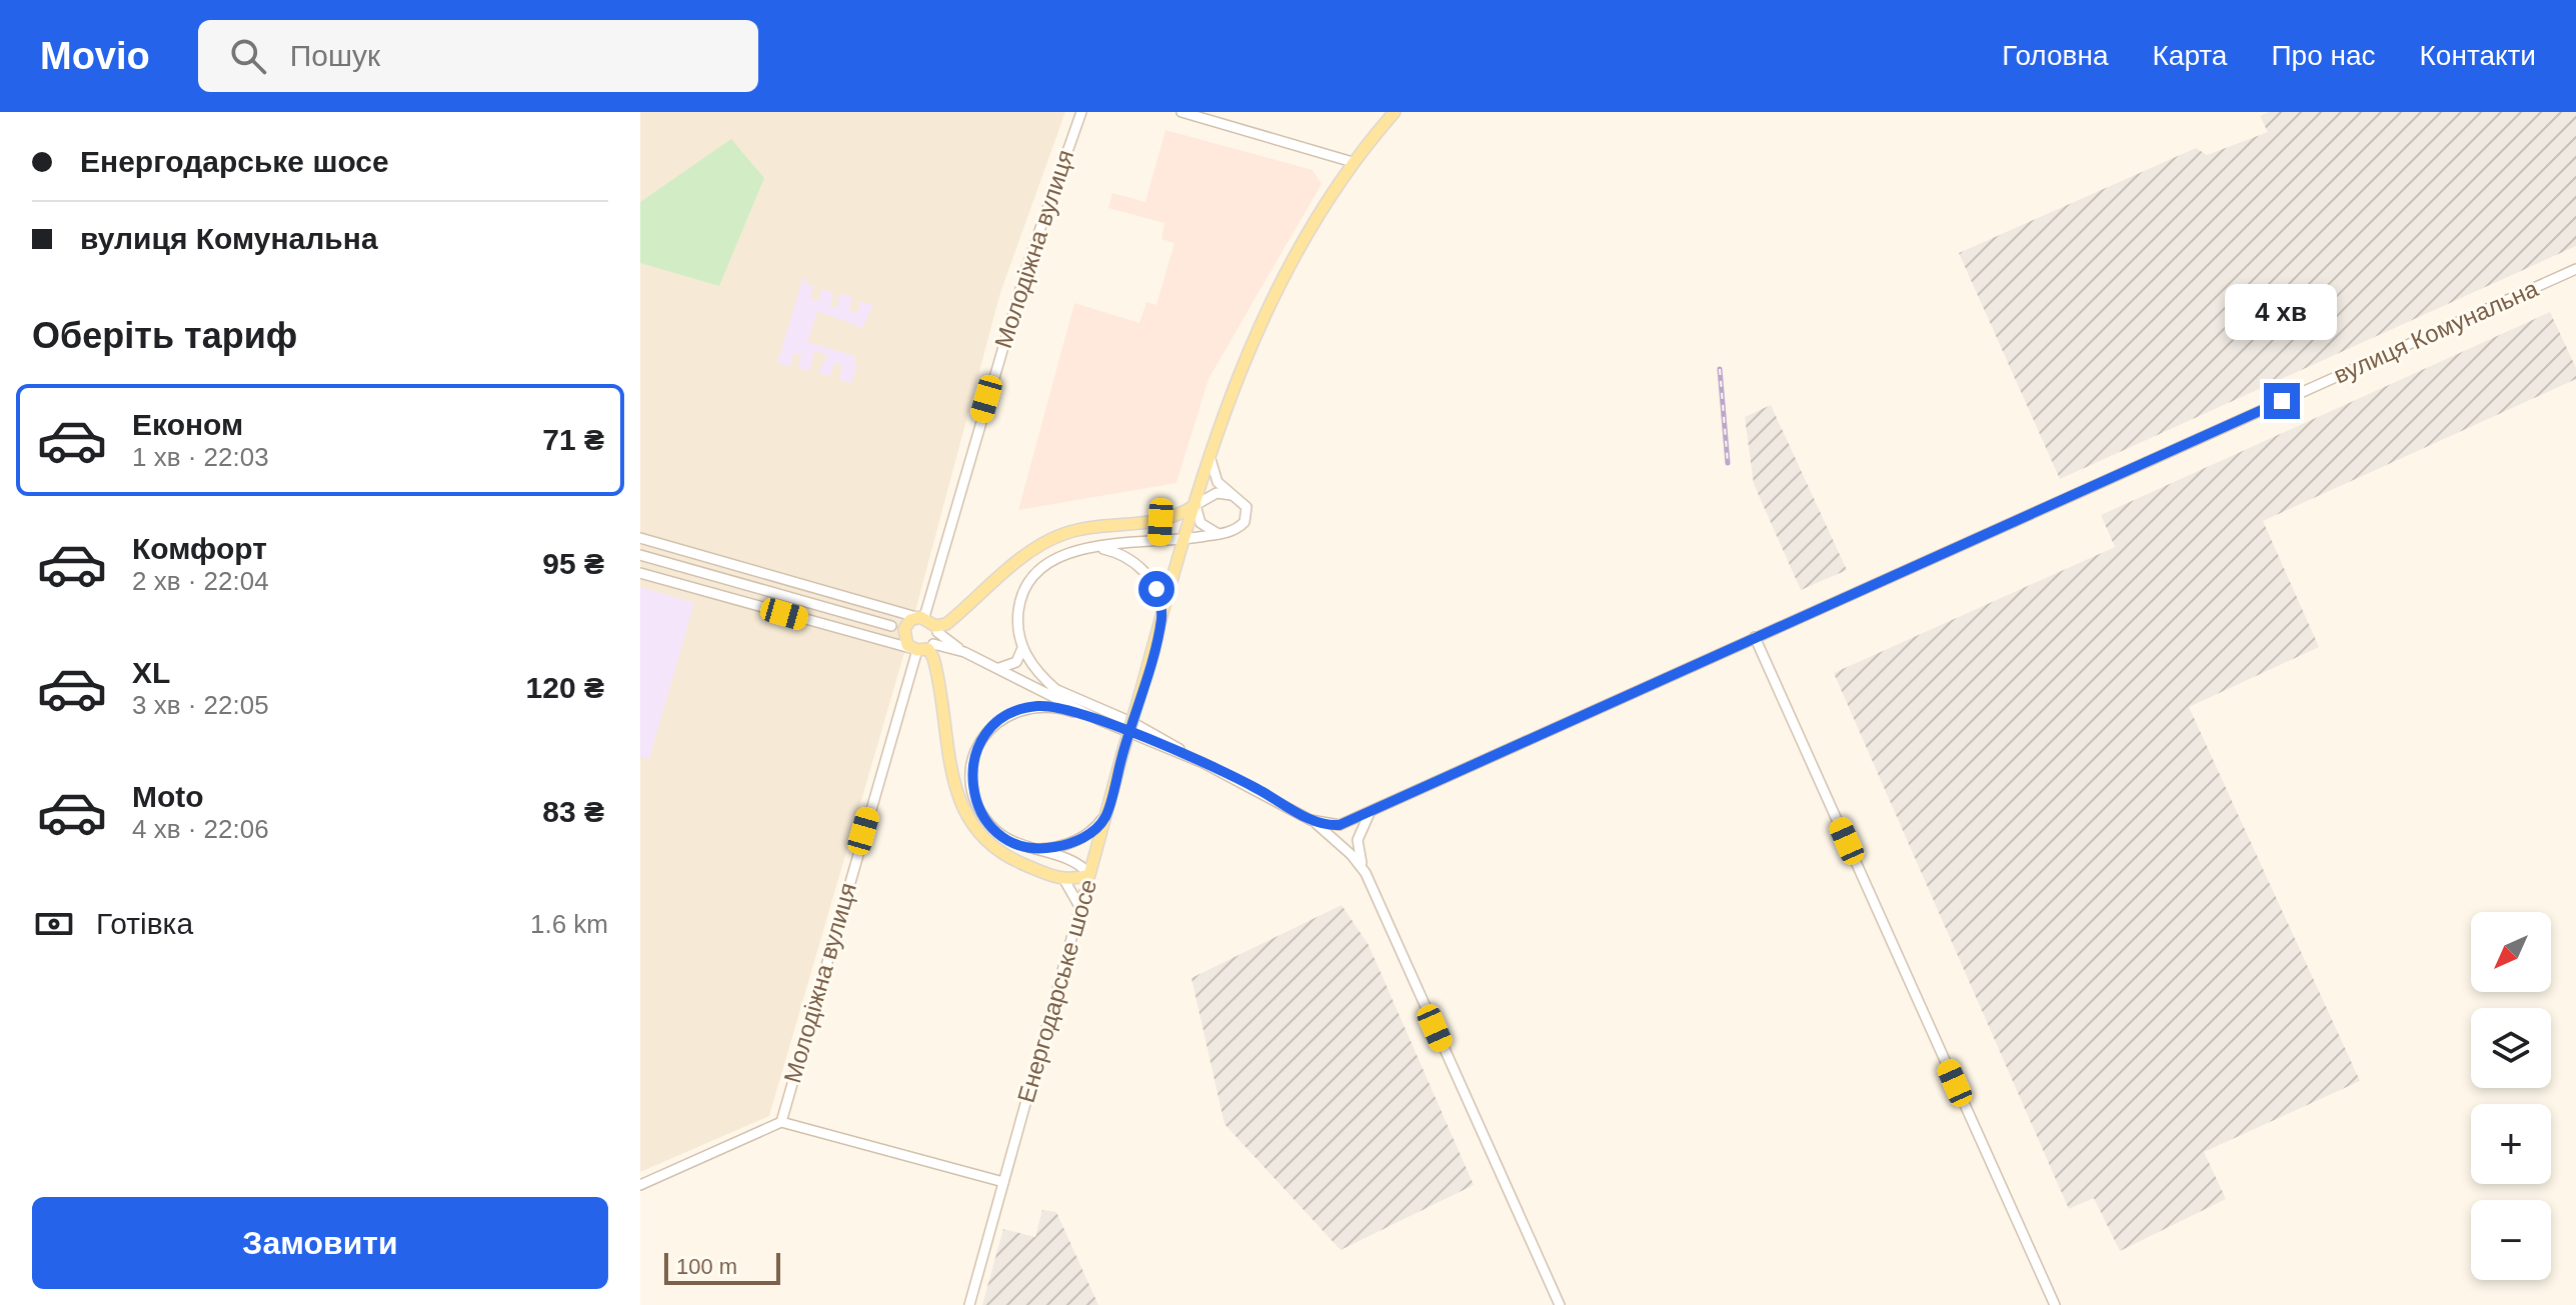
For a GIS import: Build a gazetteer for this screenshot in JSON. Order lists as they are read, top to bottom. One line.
{"streets":{"main road":["Енергодарське шосе"],"street":["Молодіжна вулиця","вулиця Комунальна"]},"scale_bar":"100 m","north":"bottom left","page":{"header":"Movio","search":"Пошук","nav":["Головна","Карта","Про нас","Контакти"],"banner":["Енергодарське шосе","вулиця Комунальна"],"bubble":"4 хв","heading":"Оберіть тариф","list":[{"name":"Економ","note":"1 хв · 22:03","value":"71 ₴"},{"name":"Комфорт","note":"2 хв · 22:04","value":"95 ₴"},{"name":"XL","note":"3 хв · 22:05","value":"120 ₴"},{"name":"Moto","note":"4 хв · 22:06","value":"83 ₴"}],"pay":["Готівка","1.6 km"],"map_buttons":["+","−"],"buttons":"Замовити","scale":"100 m"}}
